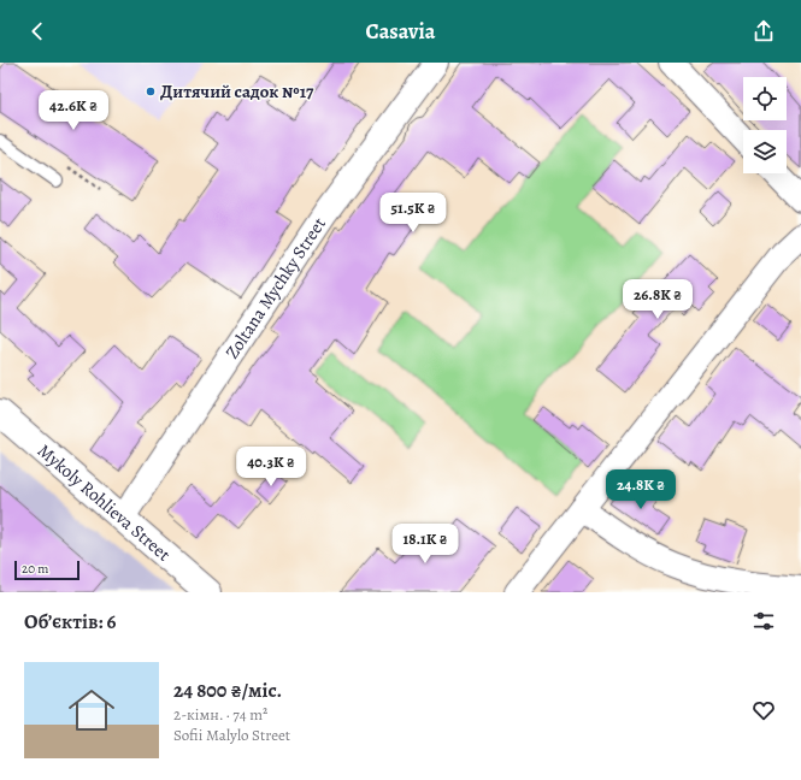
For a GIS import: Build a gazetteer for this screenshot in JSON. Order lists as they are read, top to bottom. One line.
{"streets":{"street":["Zoltana Mychky Street","Mykoly Rohlieva Street"]},"crossings":[["Zoltana Mychky Street","Mykoly Rohlieva Street"]],"places":["Дитячий садок №17"],"scale_bar":"20 m","page":{"header":"Casavia","price":["42.6K ₴","51.5K ₴","26.8K ₴","40.3K ₴","24.8K ₴","18.1K ₴"],"scale":"20 m","heading":"Об’єктів: 6","list":[{"name":"24 800 ₴/міс.","note":"2-кімн. · 74 m² · Sofii Malylo Street"}]}}
